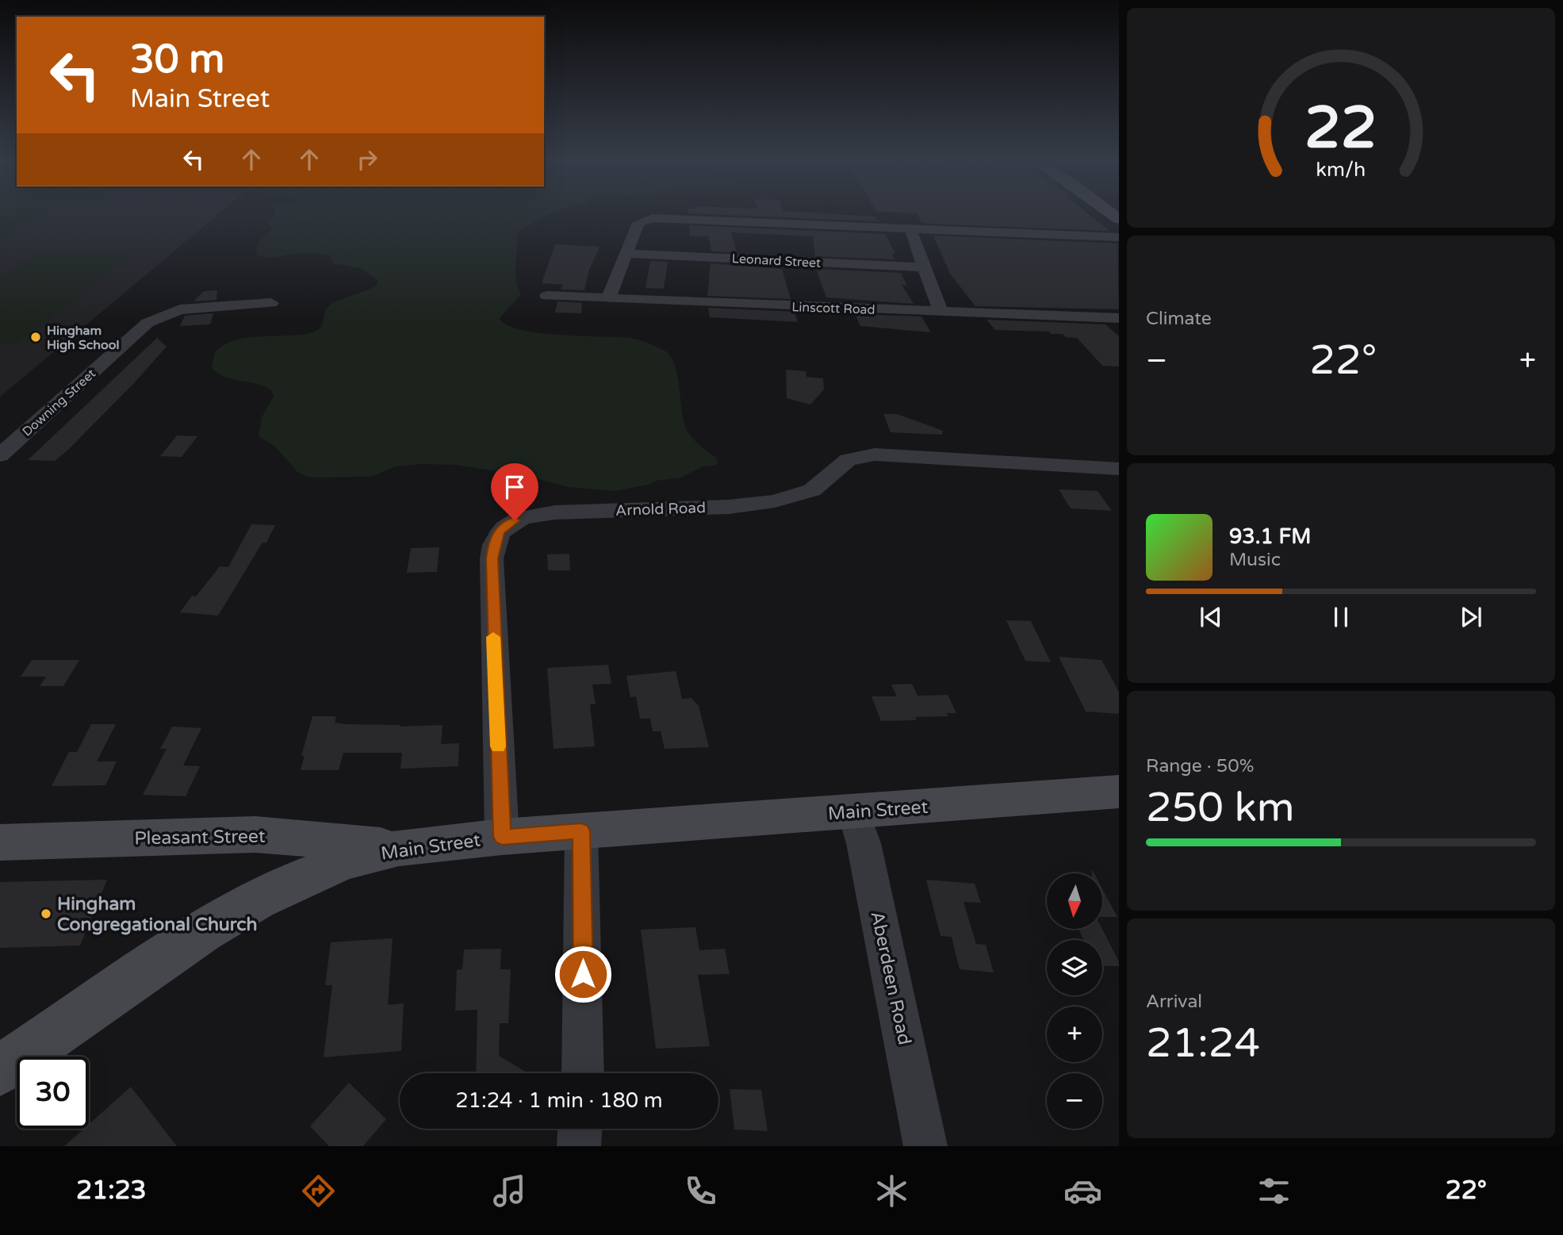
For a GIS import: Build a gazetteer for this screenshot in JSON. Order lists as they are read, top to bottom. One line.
{"streets":{"main road":["Main Street","Pleasant Street"],"street":["Leonard Street","Linscott Road","Downing Street","Arnold Road","Aberdeen Road"]},"crossings":[["Arnold Road","Main Street"],["Main Street","Pleasant Street"],["Main Street","Aberdeen Road"]],"places":["Hingham High School","Hingham Congregational Church"],"north":"bottom","page":{"turn":["30 m","Main Street"],"tile":["Climate",["Range · 50%","250 km"],["Arrival","21:24"]],"heat":["−","22°","+"],"song":["93.1 FM","Music"],"map_buttons":["+","−"],"limit":"30","trip":"21:24 · 1 min · 180 m","tabs":["21:23","22°"],"gauge":["22","km/h"]}}
